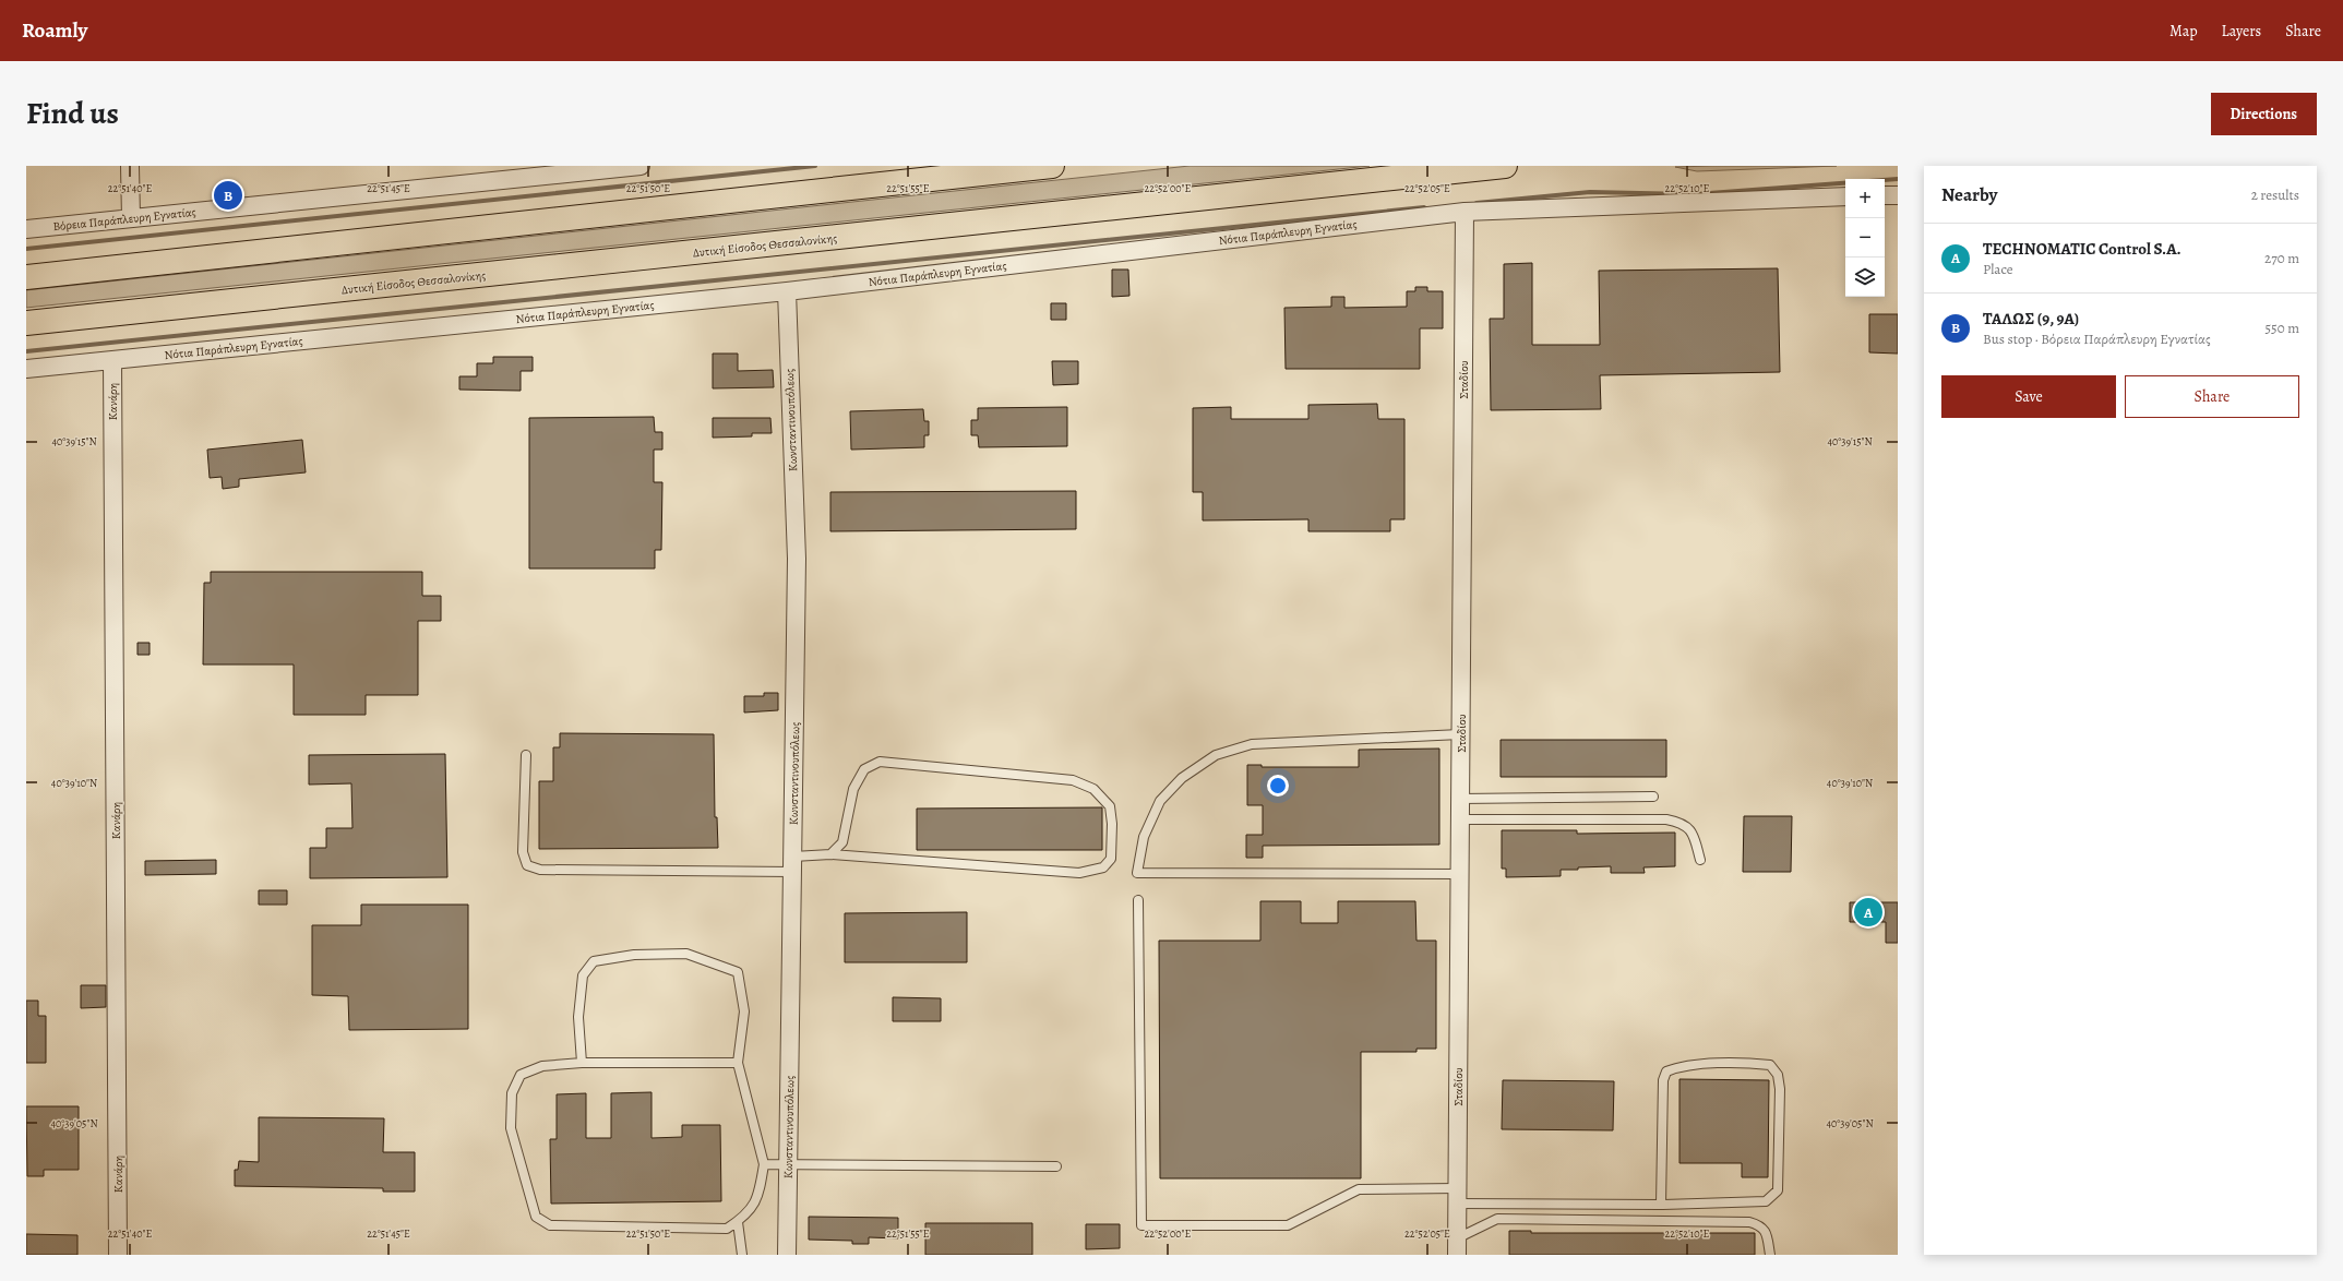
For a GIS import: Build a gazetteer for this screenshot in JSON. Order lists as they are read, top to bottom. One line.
{"streets":{"highway":["Δυτική Είσοδος Θεσσαλονίκης"],"street":["Βόρεια Παράπλευρη Εγνατίας","Νότια Παράπλευρη Εγνατίας","Σταδίου","Κανάρη","Κωνσταντινουπόλεως"]},"crossings":[["Νότια Παράπλευρη Εγνατίας","Σταδίου"],["Νότια Παράπλευρη Εγνατίας","Κανάρη"],["Νότια Παράπλευρη Εγνατίας","Κωνσταντινουπόλεως"]],"page":{"header":"Roamly","nav":["Map","Layers","Share"],"title":"Find us","buttons":["Directions",["Save","Share"]],"heading":["Nearby","2 results"],"map_buttons":["+","−"],"pins":["B","A"],"list":[{"mark":"A","name":"TECHNOMATIC Control S.A.","note":"Place","value":"270 m"},{"mark":"B","name":"ΤΑΛΩΣ (9, 9Α)","note":"Bus stop · Βόρεια Παράπλευρη Εγνατίας","value":"550 m"}]},"coordinates":["22°51'40\"E","22°51'45\"E","22°51'50\"E","22°51'55\"E","22°52'00\"E","22°52'05\"E","22°52'10\"E","40°39'15\"N","40°39'10\"N","40°39'05\"N"]}
